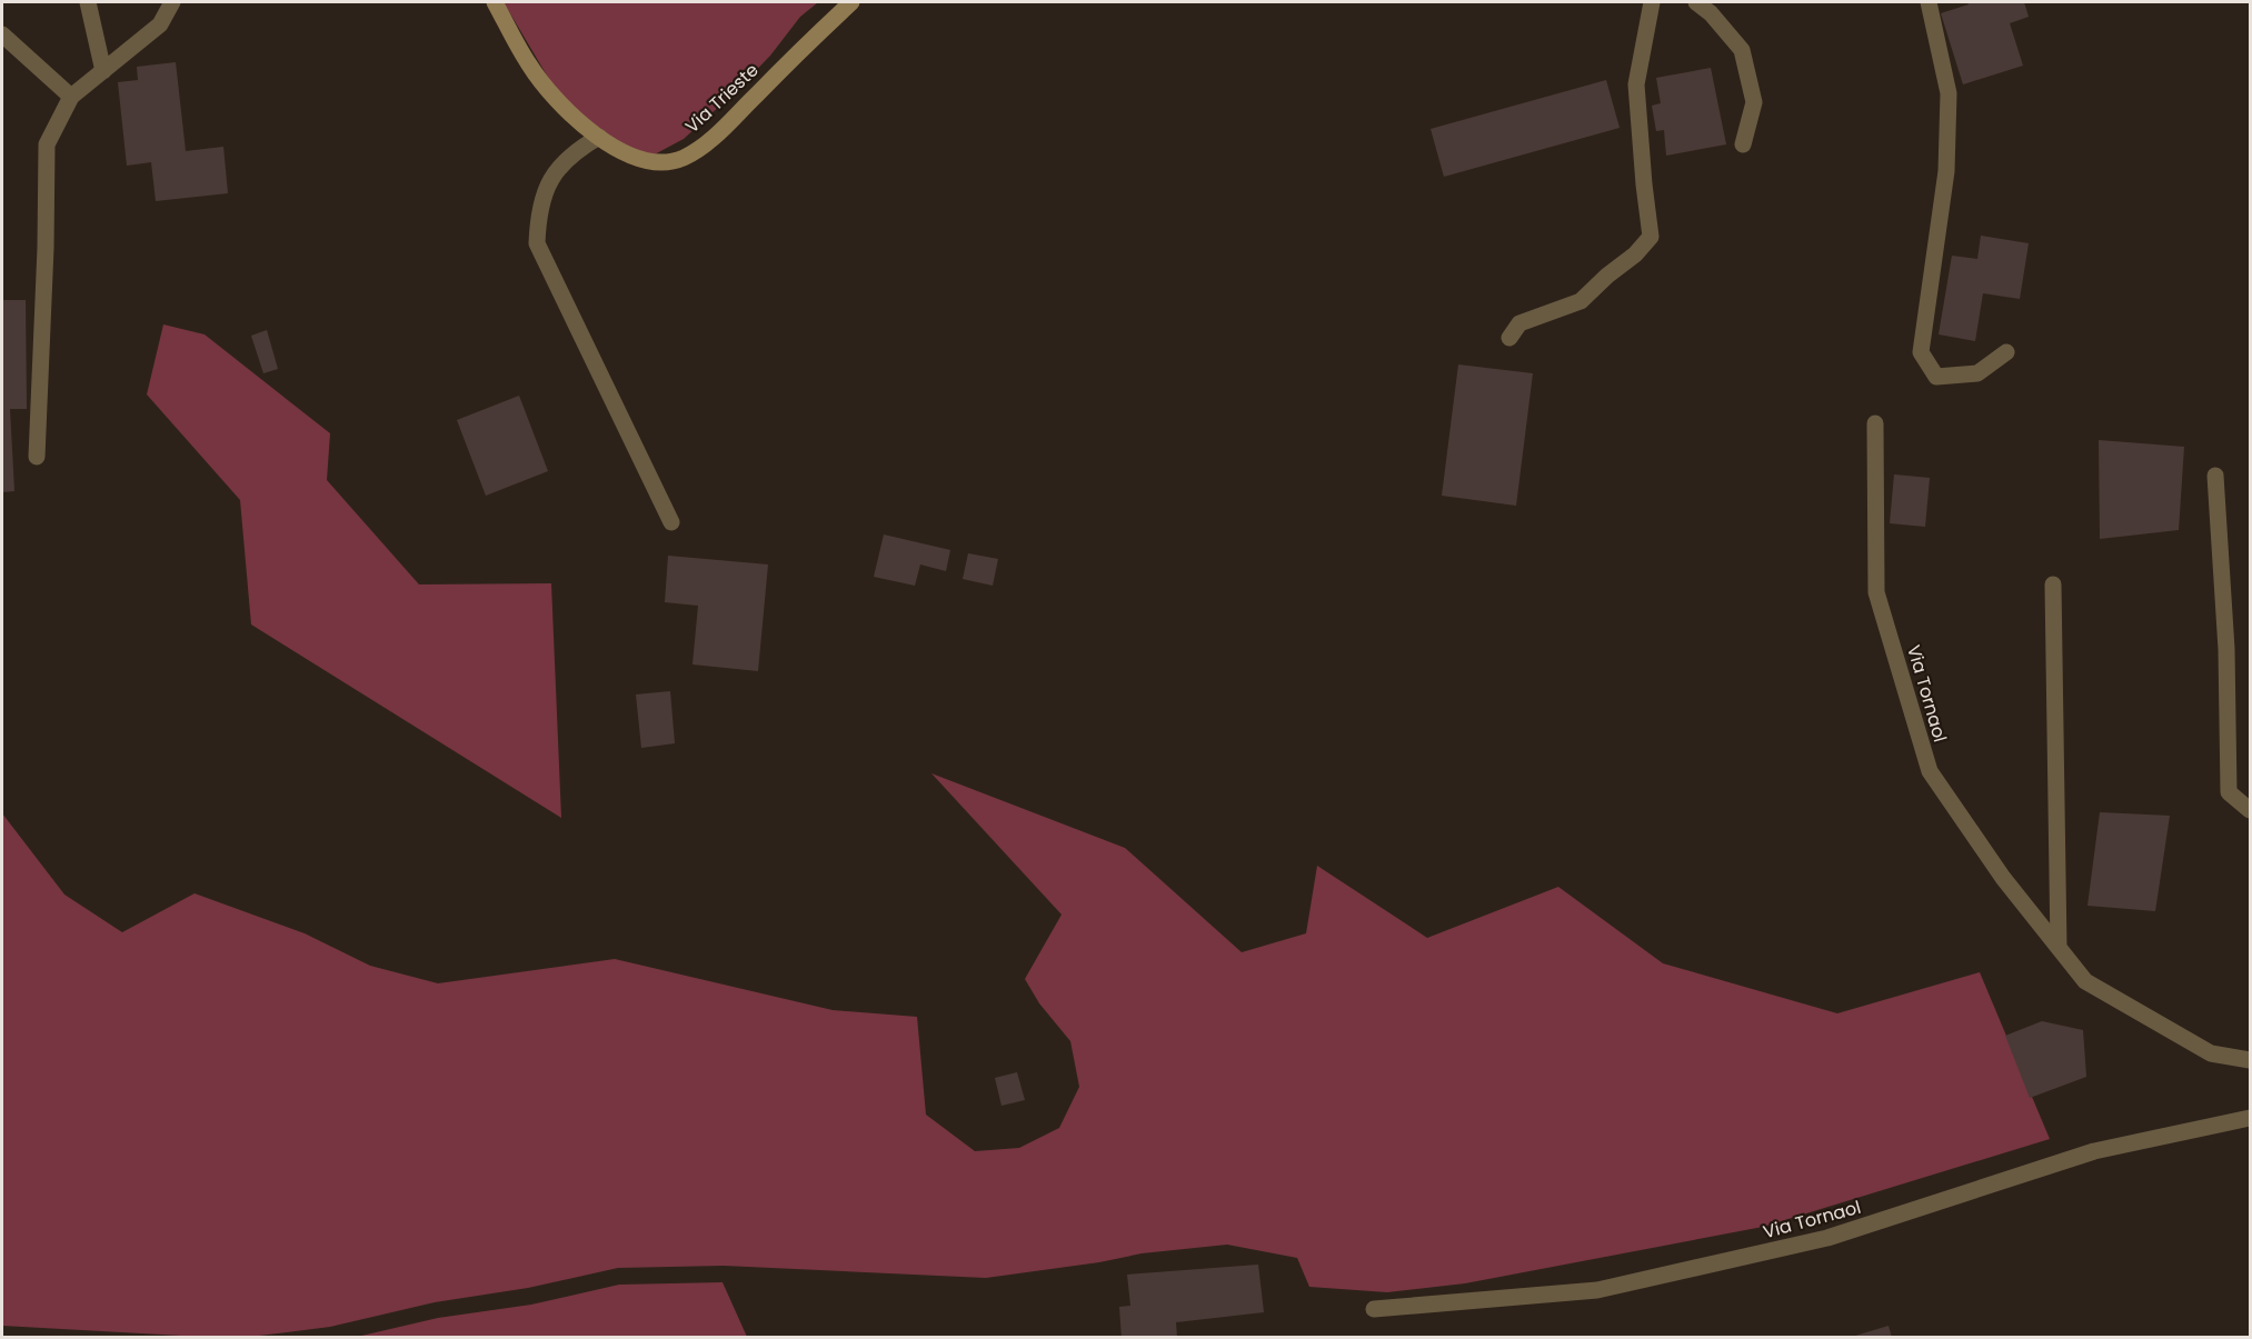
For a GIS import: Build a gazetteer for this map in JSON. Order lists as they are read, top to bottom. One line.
{"streets":{"street":["Via Trieste","Via Tornaol"]}}
